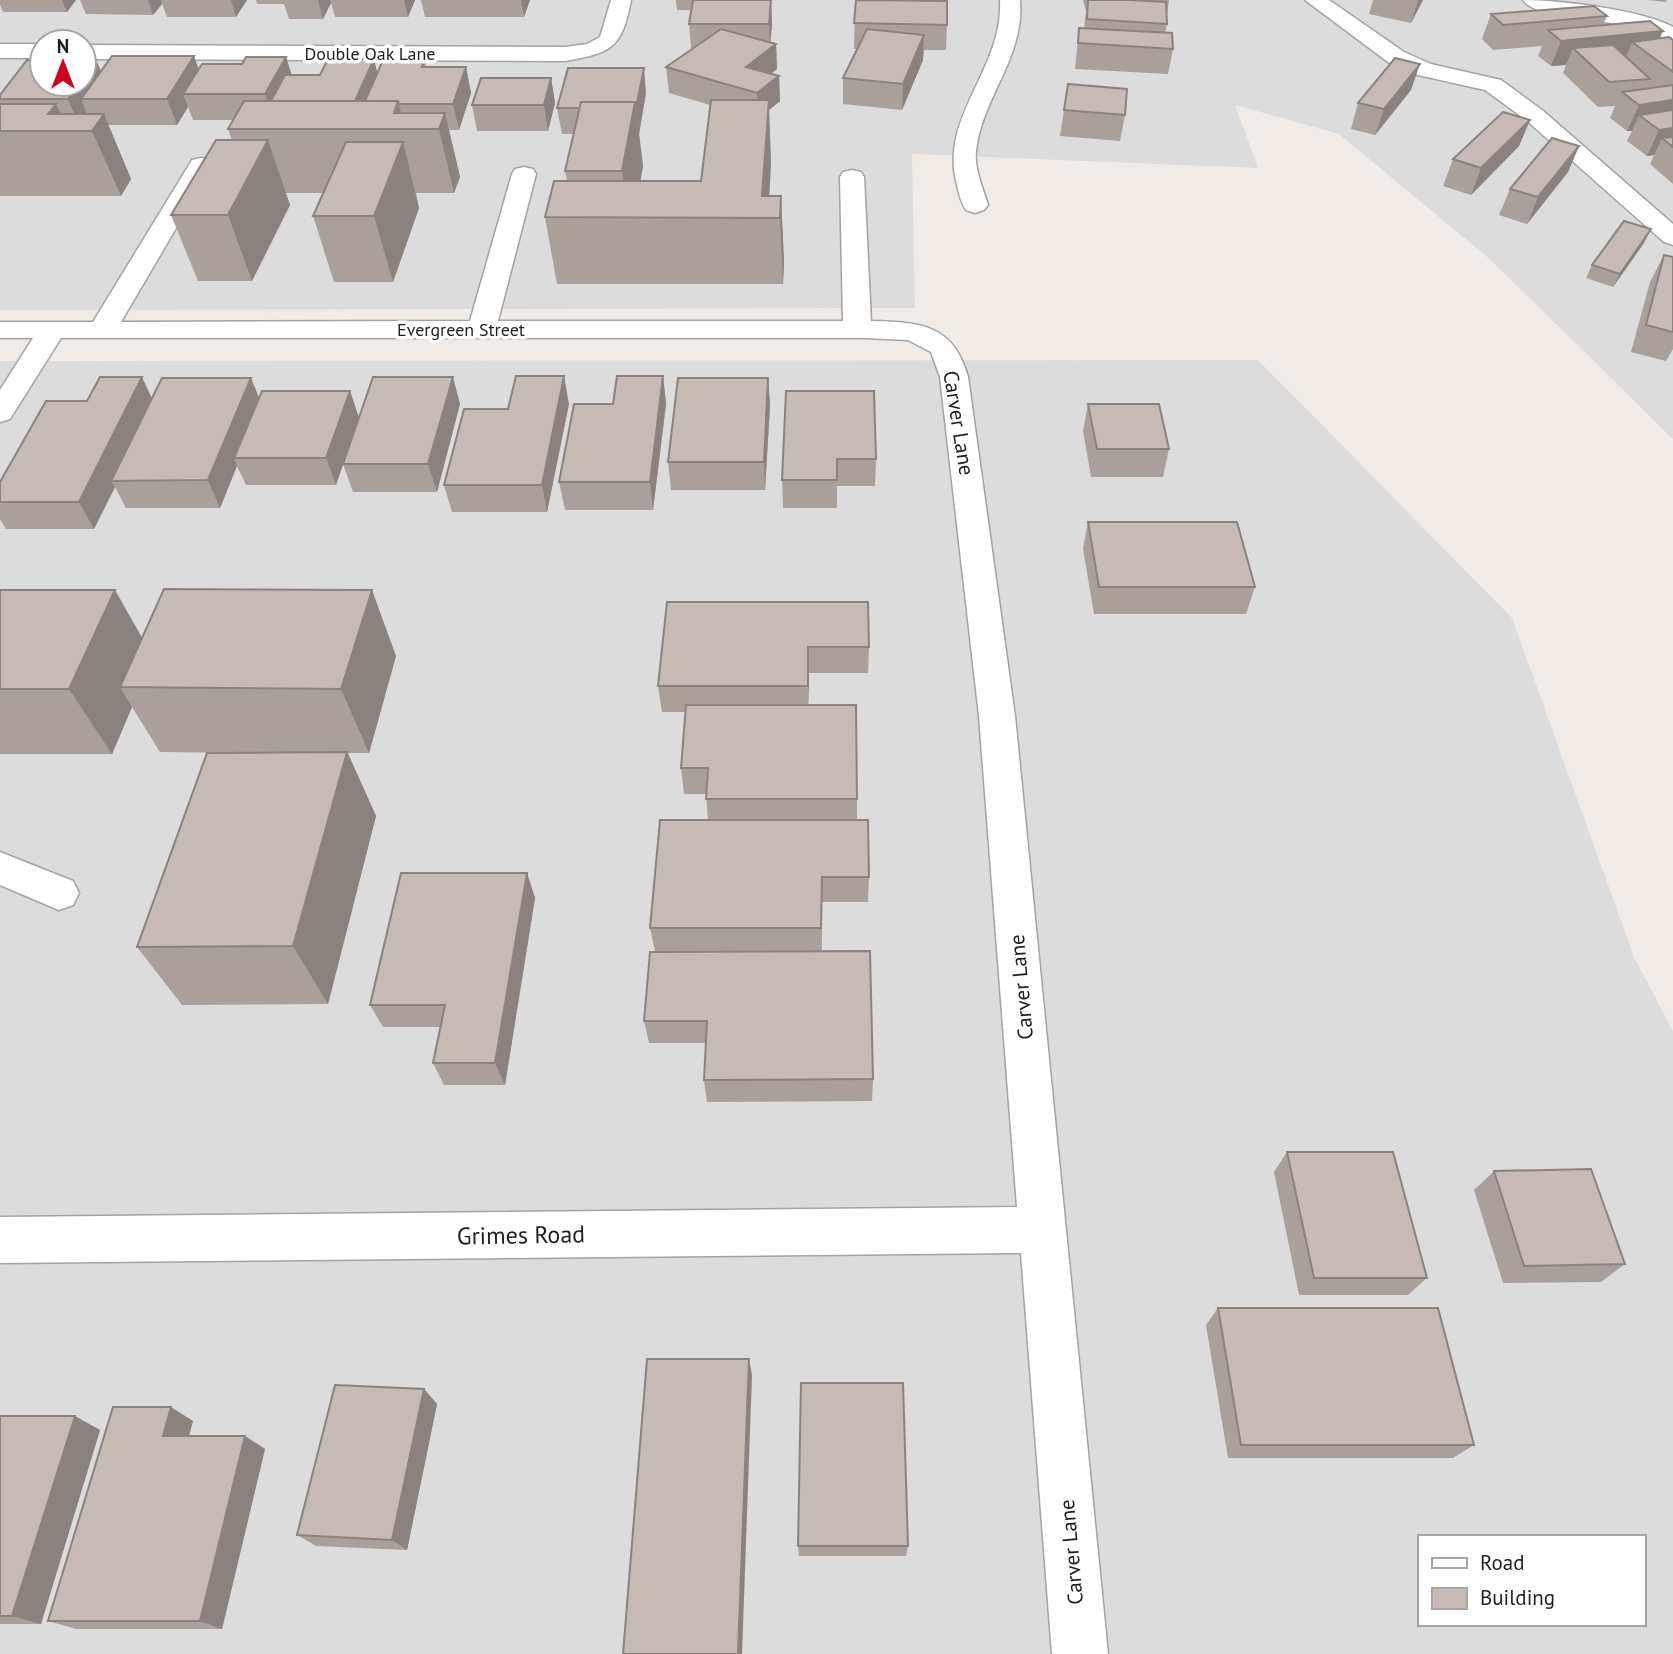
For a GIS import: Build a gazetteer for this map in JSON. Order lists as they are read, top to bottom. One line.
{"streets":{"street":["Double Oak Lane","Evergreen Street","Carver Lane","Grimes Road"]},"crossings":[["Evergreen Street","Carver Lane"],["Carver Lane","Grimes Road"]],"legend":["Road","Building"],"north":"top"}
